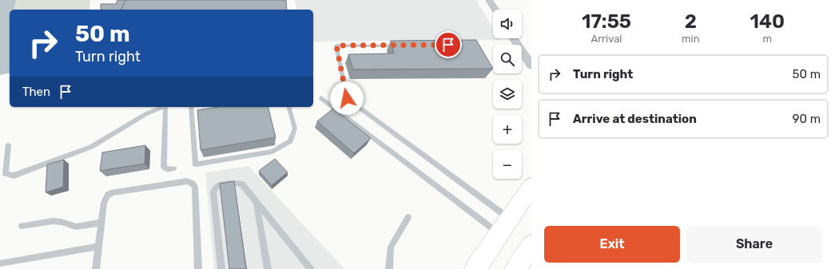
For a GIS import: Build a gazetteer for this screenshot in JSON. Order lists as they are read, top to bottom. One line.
{"page":{"eta":["17:55","Arrival","2","min","140","m"],"map_buttons":["+","−"],"turn":["50 m","Turn right"],"list":[{"name":"Turn right","value":"50 m"},{"name":"Arrive at destination","value":"90 m"}],"then":"Then","buttons":["Exit","Share"]}}
